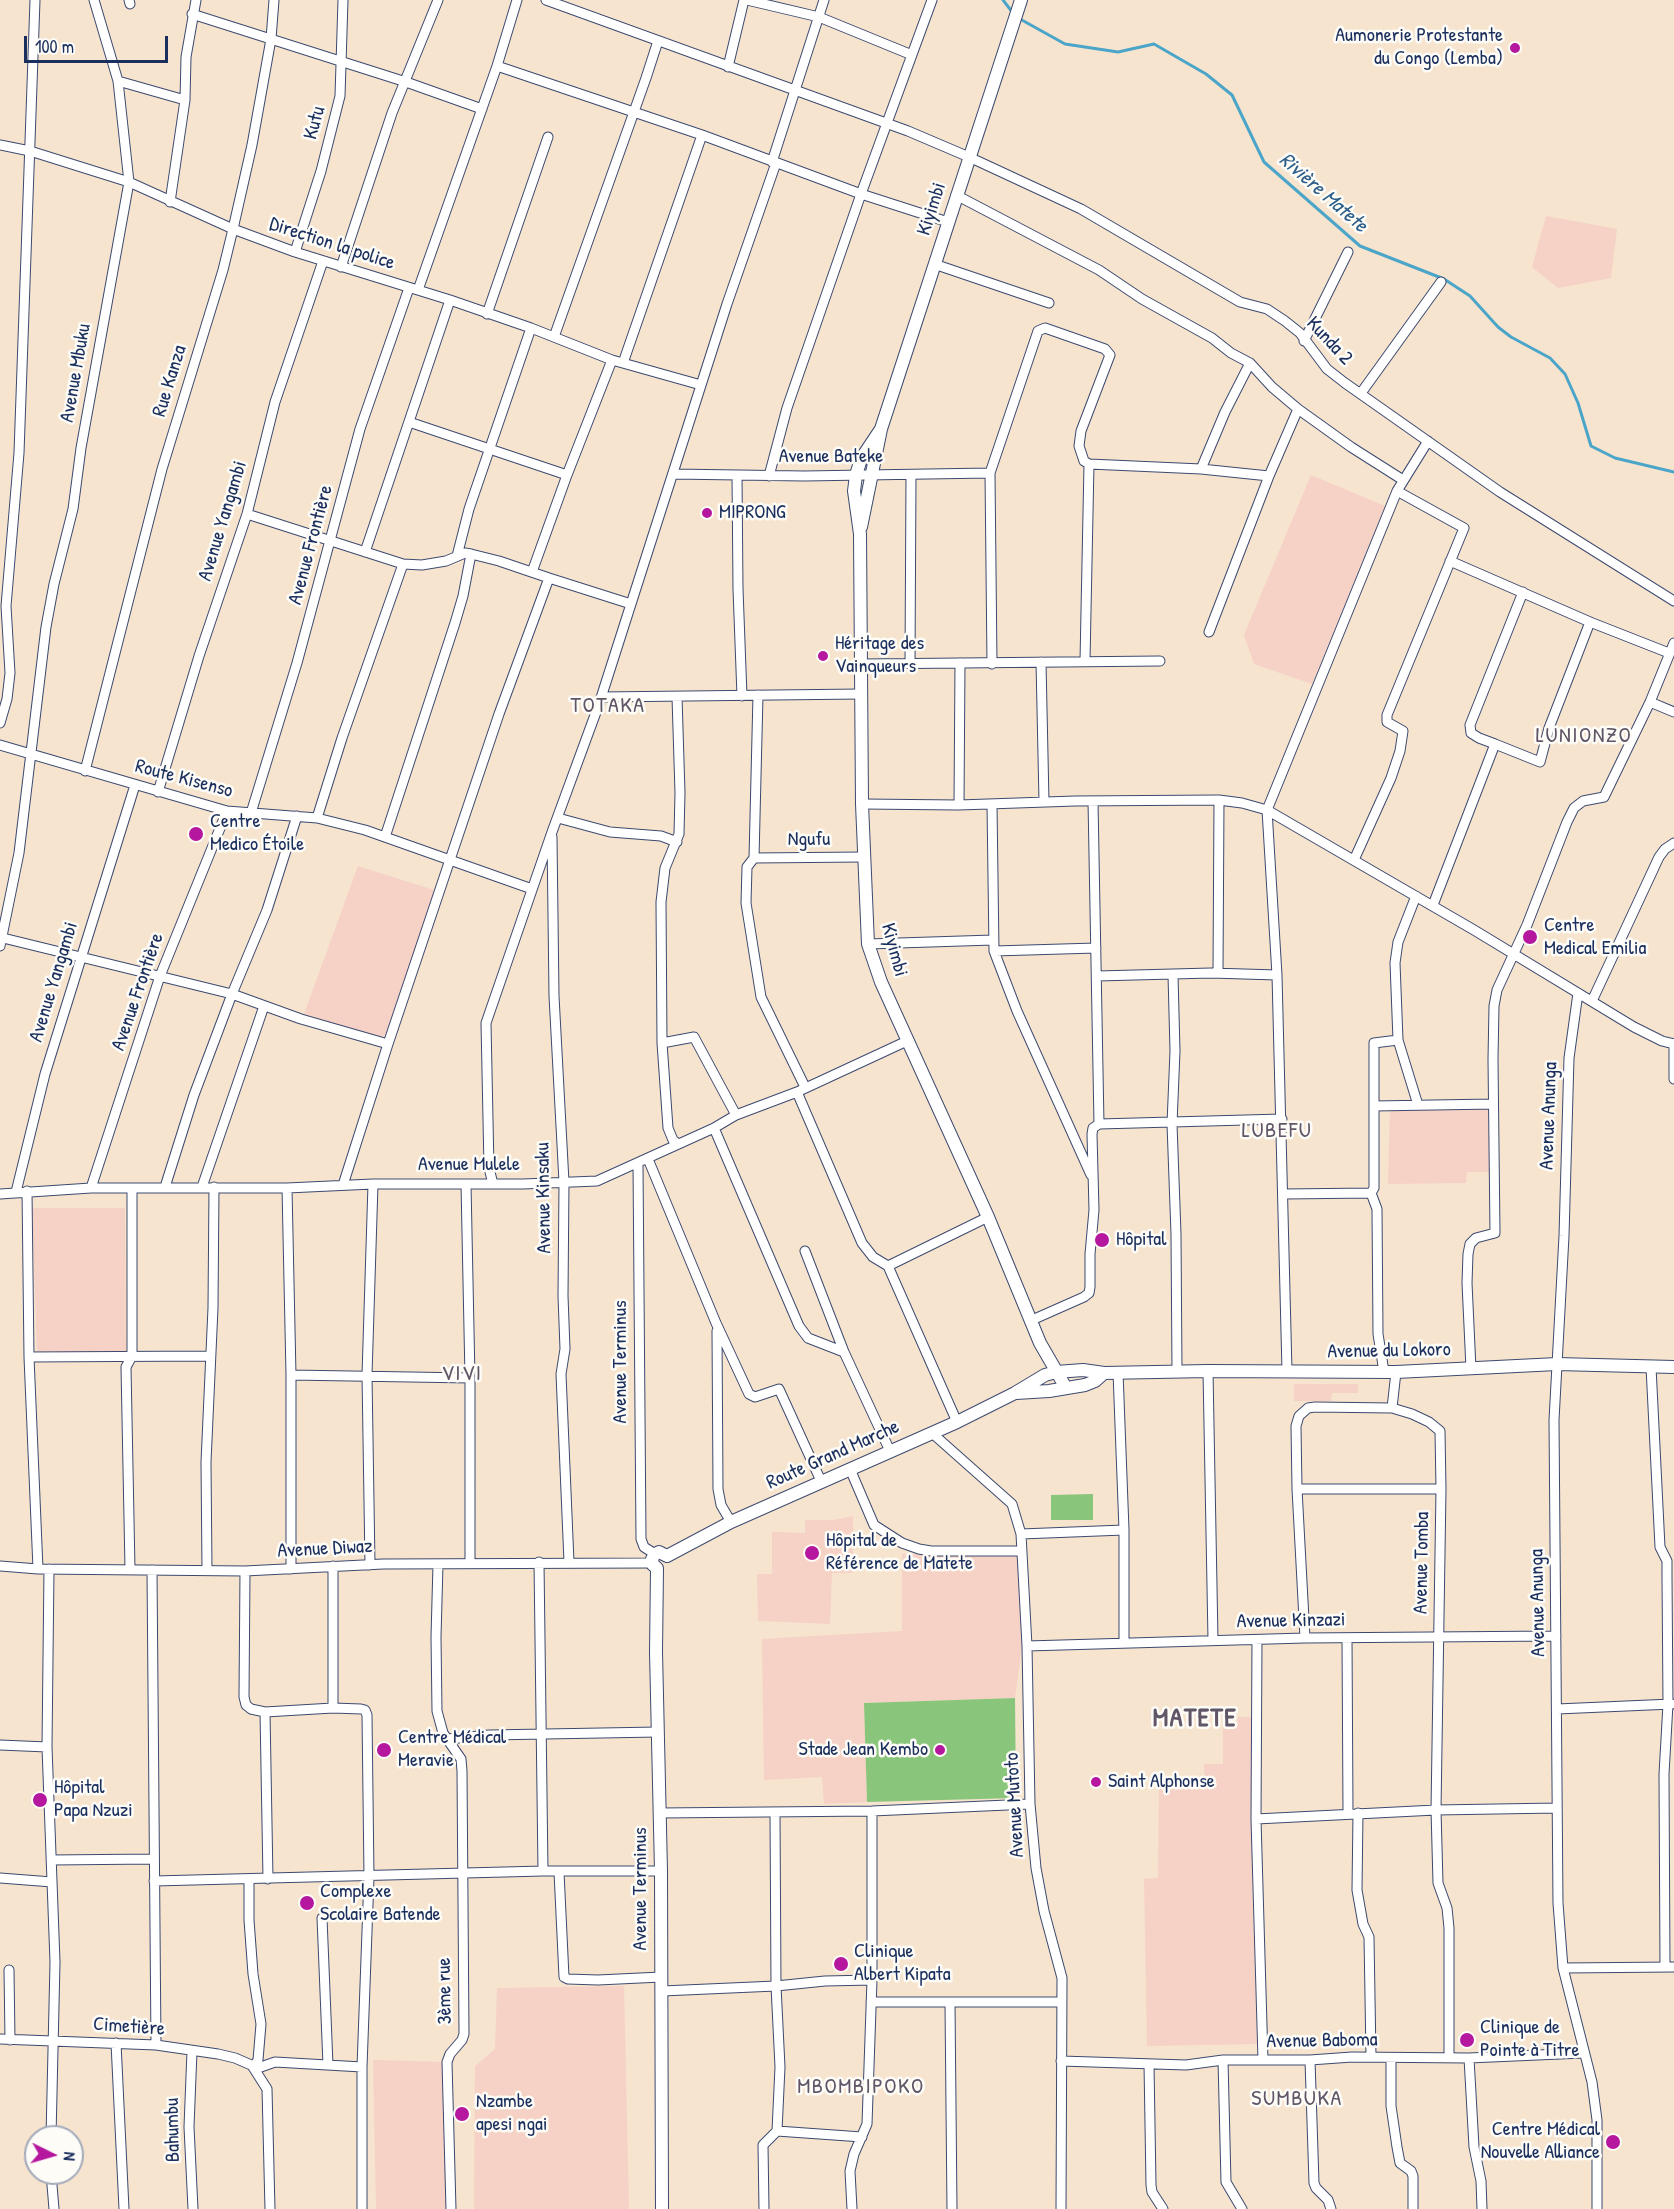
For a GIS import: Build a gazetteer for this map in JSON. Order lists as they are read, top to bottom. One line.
{"streets":{"street":["Kutu","Kiyimbi","Direction la police","Kunda 2","Avenue Mbuku","Rue Kanza","Avenue Bateke","Avenue Yangambi","Avenue Frontière","Route Kisenso","Ngufu","Avenue Anunga","Avenue Mulele","Avenue Kinsaku","Avenue du Lokoro","Avenue Terminus","Route Grand Marche","Avenue Diwaz","Avenue Tomba","Avenue Kinzazi","Avenue Mutoto","3ème rue","Cimetière","Avenue Baboma","Bahumbu"]},"crossings":[["Kutu","Direction la police"],["Kiyimbi","Kunda 2"],["Kiyimbi","Ngufu"],["Kiyimbi","Avenue Mulele"],["Kiyimbi","Avenue du Lokoro"],["Kiyimbi","Route Grand Marche"],["Direction la police","Avenue Mbuku"],["Direction la police","Rue Kanza"],["Direction la police","Avenue Yangambi"],["Direction la police","Avenue Frontière"],["Avenue Mbuku","Route Kisenso"],["Rue Kanza","Route Kisenso"],["Avenue Yangambi","Route Kisenso"],["Avenue Yangambi","Avenue Mulele"],["Avenue Frontière","Route Kisenso"],["Avenue Frontière","Avenue Mulele"],["Avenue Anunga","Avenue du Lokoro"],["Avenue Anunga","Avenue Kinzazi"],["Avenue Anunga","Avenue Baboma"],["Avenue Mulele","Avenue Kinsaku"],["Avenue Mulele","Avenue Terminus"],["Avenue Kinsaku","Avenue Diwaz"],["Avenue du Lokoro","Route Grand Marche"],["Avenue Terminus","Route Grand Marche"],["Avenue Terminus","Avenue Diwaz"],["Route Grand Marche","Avenue Diwaz"],["Route Grand Marche","Avenue Mutoto"],["Avenue Diwaz","3ème rue"],["Avenue Tomba","Avenue Kinzazi"],["Avenue Tomba","Avenue Baboma"],["Avenue Kinzazi","Avenue Mutoto"],["Avenue Mutoto","Avenue Baboma"],["Cimetière","Bahumbu"]],"districts":["TOTAKA","LUNIONZO","LUBEFU","VIVI","MATETE","MBOMBIPOKO","SUMBUKA"],"water":["Rivière Matete"],"places":["Aumonerie Protestante du Congo (Lemba)","MIPRONG","Héritage des Vainqueurs","Centre Medico Étoile","Centre Medical Emilia","Hôpital","Hôpital de Référence de Matete","Centre Médical Meravie","Stade Jean Kembo","Saint Alphonse","Hôpital Papa Nzuzi","Complexe Scolaire Batende","Clinique Albert Kipata","Clinique de Pointe à Titre","Nzambe apesi ngai","Centre Médical Nouvelle Alliance"],"scale_bar":"100 m","north":"right"}
